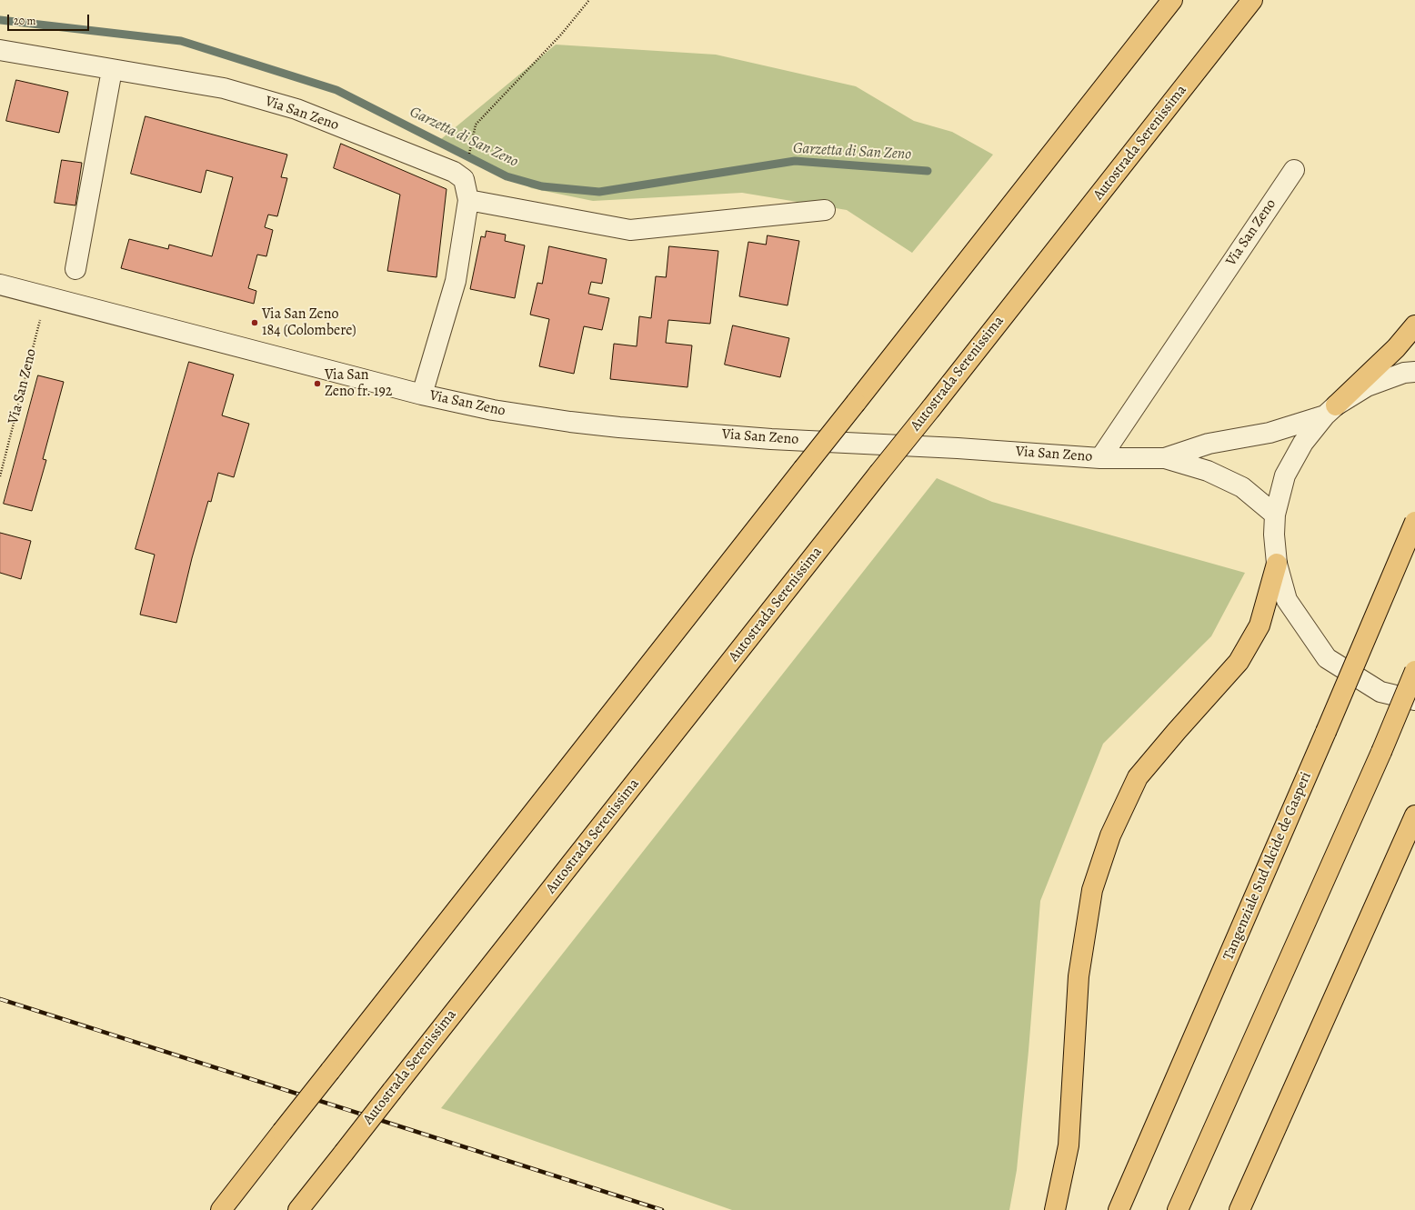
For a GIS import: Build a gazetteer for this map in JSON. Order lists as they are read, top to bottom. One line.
{"streets":{"highway":["Autostrada Serenissima","Tangenziale Sud Alcide de Gasperi"],"street":["Via San Zeno"]},"water":["Garzetta di San Zeno"],"places":["Via San Zeno 184 (Colombere)","Via San Zeno fr. 192"],"scale_bar":"20 m"}
